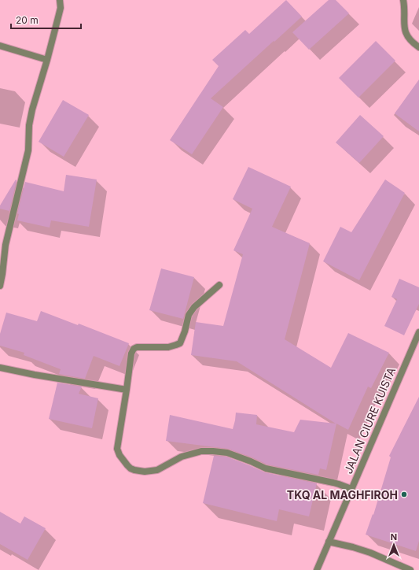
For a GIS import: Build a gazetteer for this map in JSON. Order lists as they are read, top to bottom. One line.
{"streets":{"street":["JALAN CIURE KUISTA"]},"places":["TKQ AL MAGHFIROH"],"scale_bar":"20 m","north":"top"}
